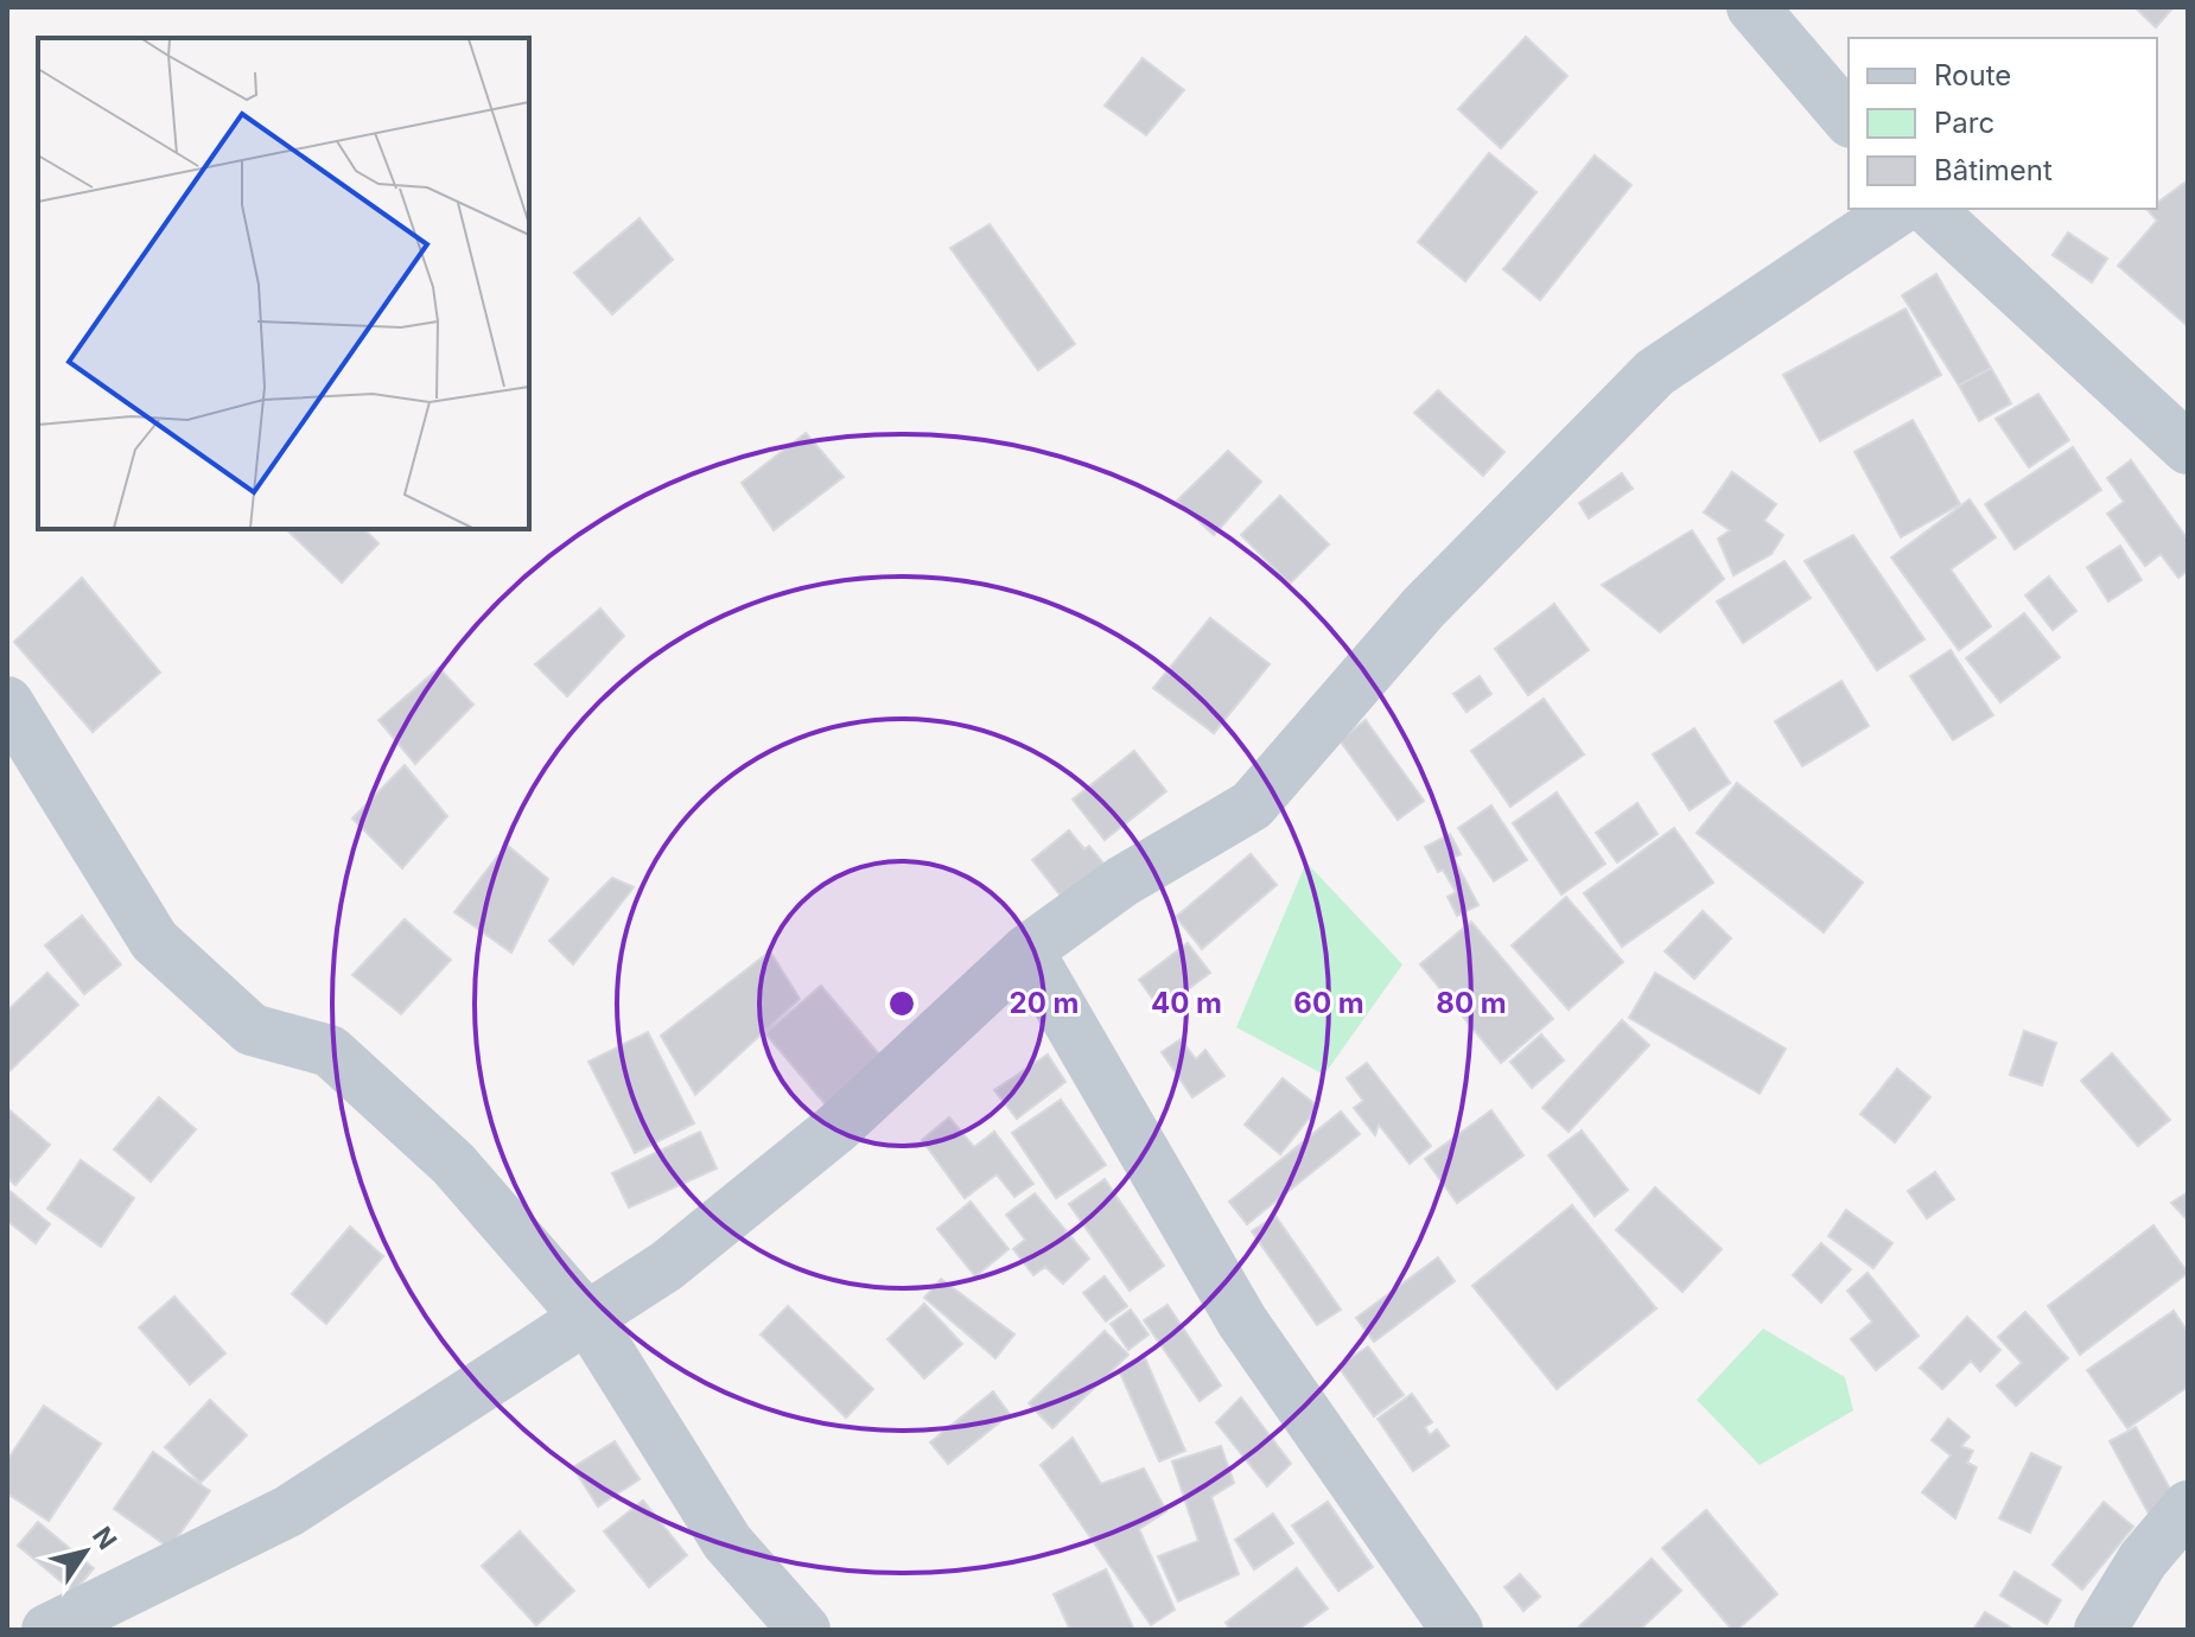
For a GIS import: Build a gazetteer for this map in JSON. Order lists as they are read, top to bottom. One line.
{"legend":["Route","Parc","Bâtiment"],"north":"top right","rings":["20 m","40 m","60 m","80 m"]}
